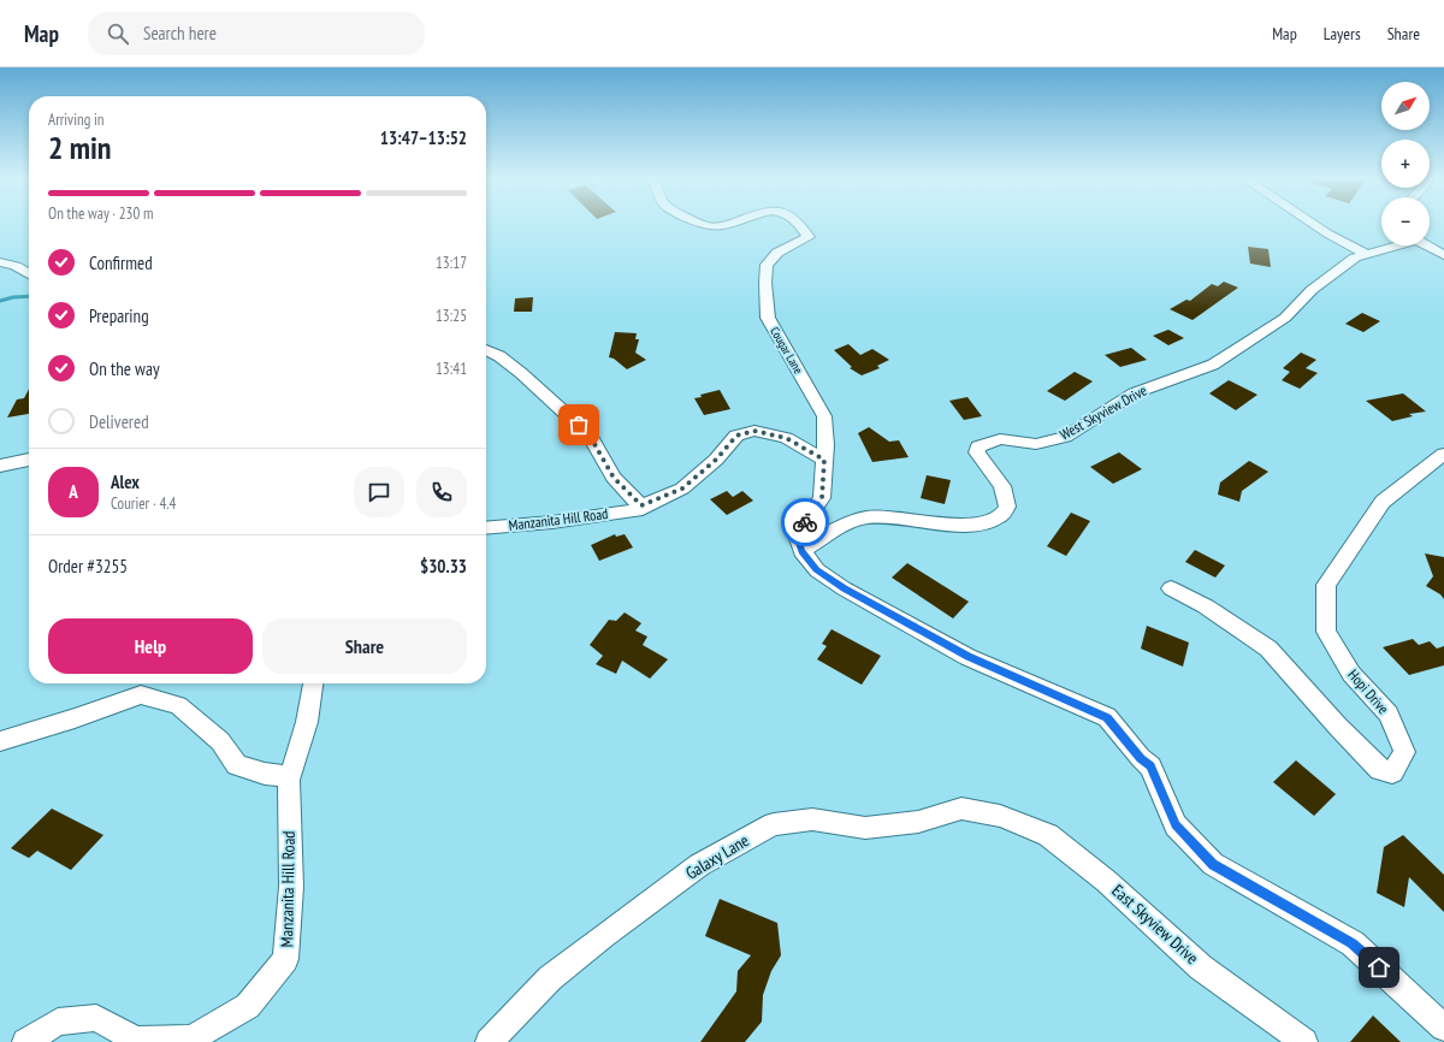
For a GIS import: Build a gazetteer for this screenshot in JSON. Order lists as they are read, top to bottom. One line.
{"streets":{"street":["Cougar Lane","West Skyview Drive","Manzanita Hill Road","Hopi Drive","Galaxy Lane","East Skyview Drive"]},"crossings":[["Cougar Lane","West Skyview Drive"],["Cougar Lane","Manzanita Hill Road"],["Galaxy Lane","East Skyview Drive"]],"north":"top right","page":{"header":"Map","search":"Search here","nav":["Map","Layers","Share"],"map_buttons":["+","−"],"heading":["2 min","Arriving in","13:47–13:52"],"panel":["Alex","Courier · 4.4","Order #3255","$30.33"],"bar":"On the way · 230 m","list":[["Confirmed","13:17"],["Preparing","13:25"],["On the way","13:41"],"Delivered"],"round":"A","buttons":["Help","Share"]}}
